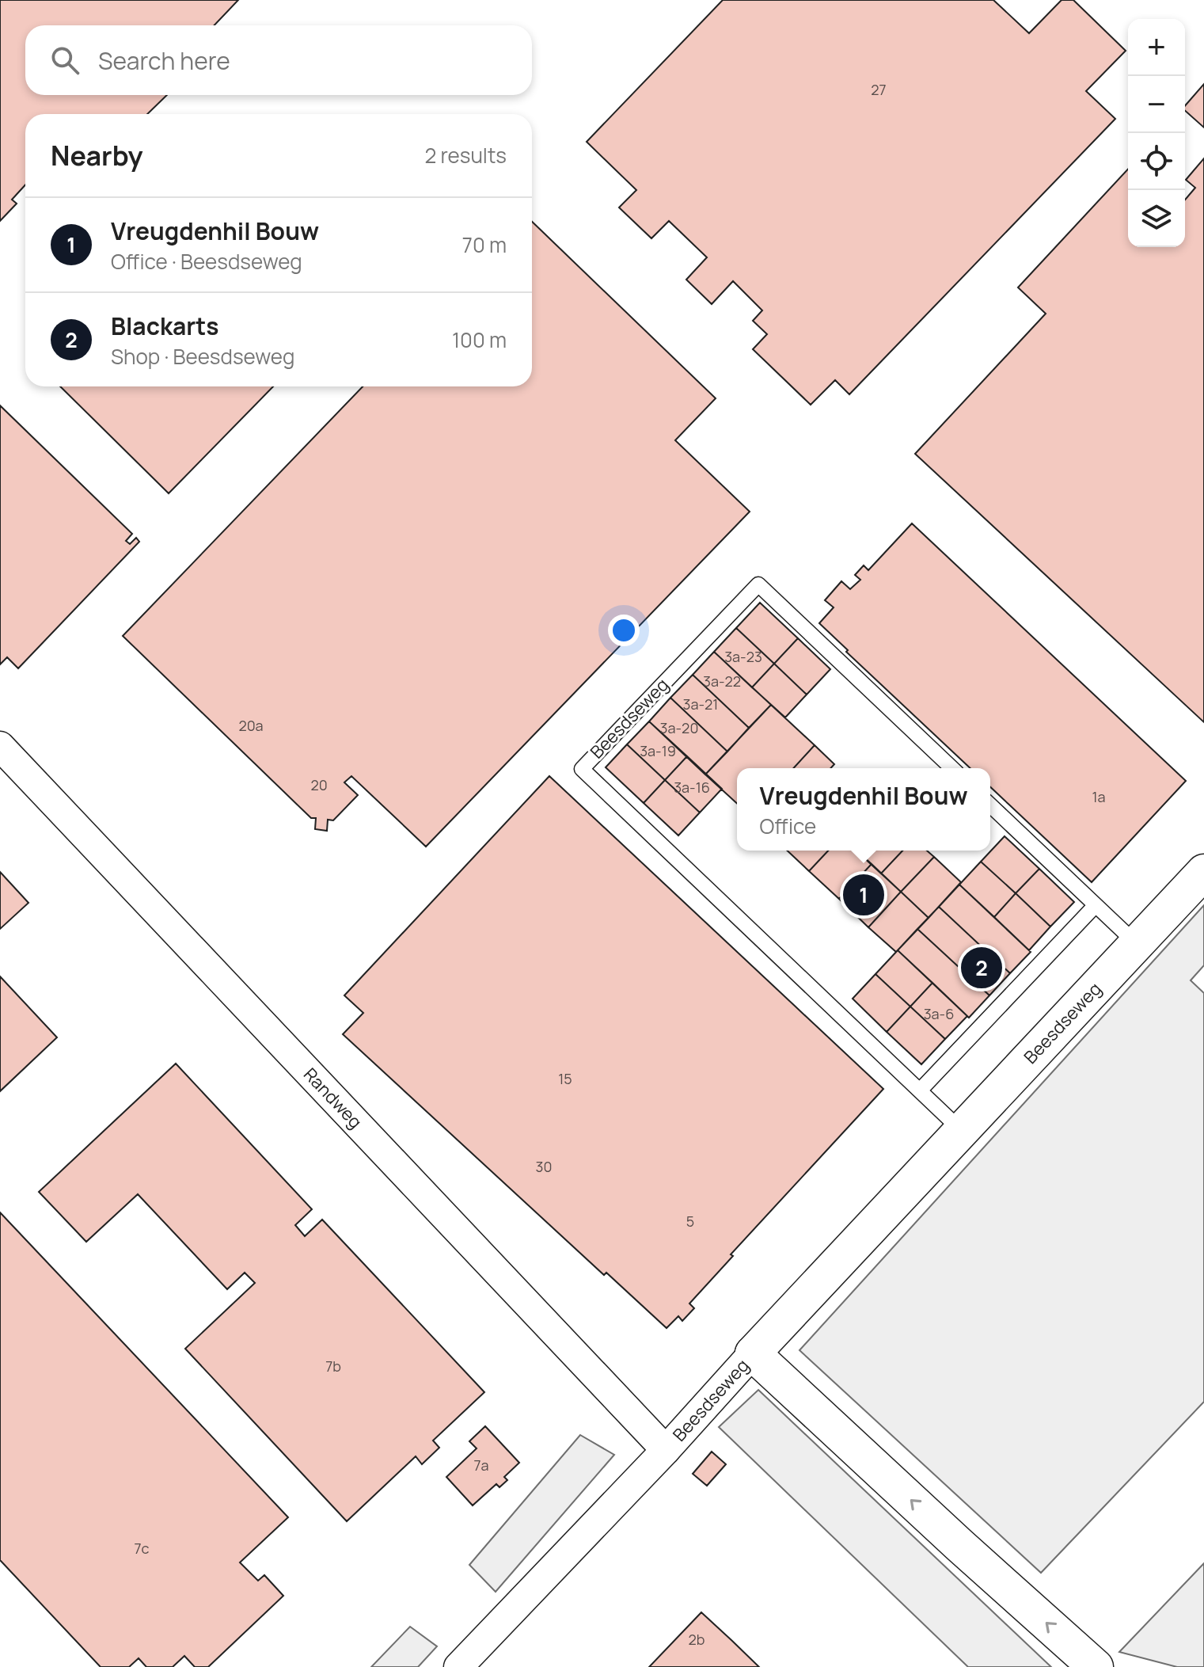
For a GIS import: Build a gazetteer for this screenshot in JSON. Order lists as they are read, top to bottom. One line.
{"streets":{"street":["Beesdseweg","Randweg"]},"crossings":[["Beesdseweg","Randweg"]],"house_numbers":["27","3a-23","3a-22","3a-21","20a","3a-20","3a-19","20","3a-16","1a","3a-6","15","30","5","7b","7a","7c","2b"],"page":{"map_buttons":["+","−"],"search":"Search here","heading":["Nearby","2 results"],"list":[{"mark":"1","name":"Vreugdenhil Bouw","note":"Office · Beesdseweg","value":"70 m"},{"mark":"2","name":"Blackarts","note":"Shop · Beesdseweg","value":"100 m"}],"popup":["Vreugdenhil Bouw","Office"],"pins":["1","2"]}}
